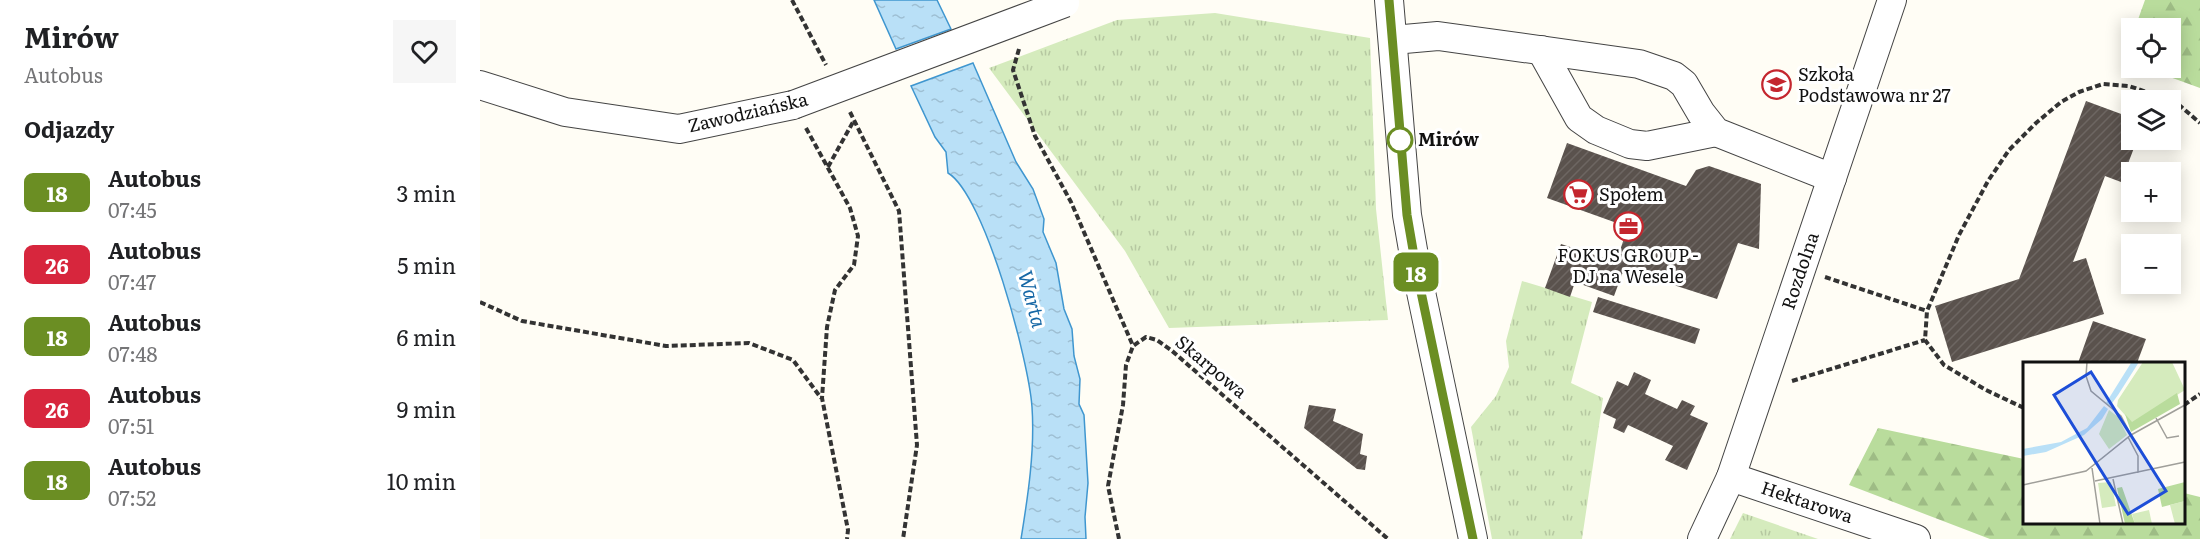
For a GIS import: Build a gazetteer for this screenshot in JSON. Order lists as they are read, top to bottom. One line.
{"streets":{"street":["Zawodziańska","Rozdolna","Hektarowa"],"path":["Skarpowa"]},"crossings":[["Rozdolna","Hektarowa"]],"water":["Warta"],"places":{"school or university":["Szkoła Podstawowa nr 27"],"other":["Mirów"],"supermarket":["Społem"],"office":["FOKUS GROUP - DJ na Wesele"]},"lines":["bus line 18"],"page":{"heading":[["Mirów","Autobus"],"Odjazdy"],"on_map":"18","map_buttons":["+","−"],"list":[{"mark":"18","name":"Autobus","note":"07:45","value":"3 min"},{"mark":"26","name":"Autobus","note":"07:47","value":"5 min"},{"mark":"18","name":"Autobus","note":"07:48","value":"6 min"},{"mark":"26","name":"Autobus","note":"07:51","value":"9 min"},{"mark":"18","name":"Autobus","note":"07:52","value":"10 min"}]}}
